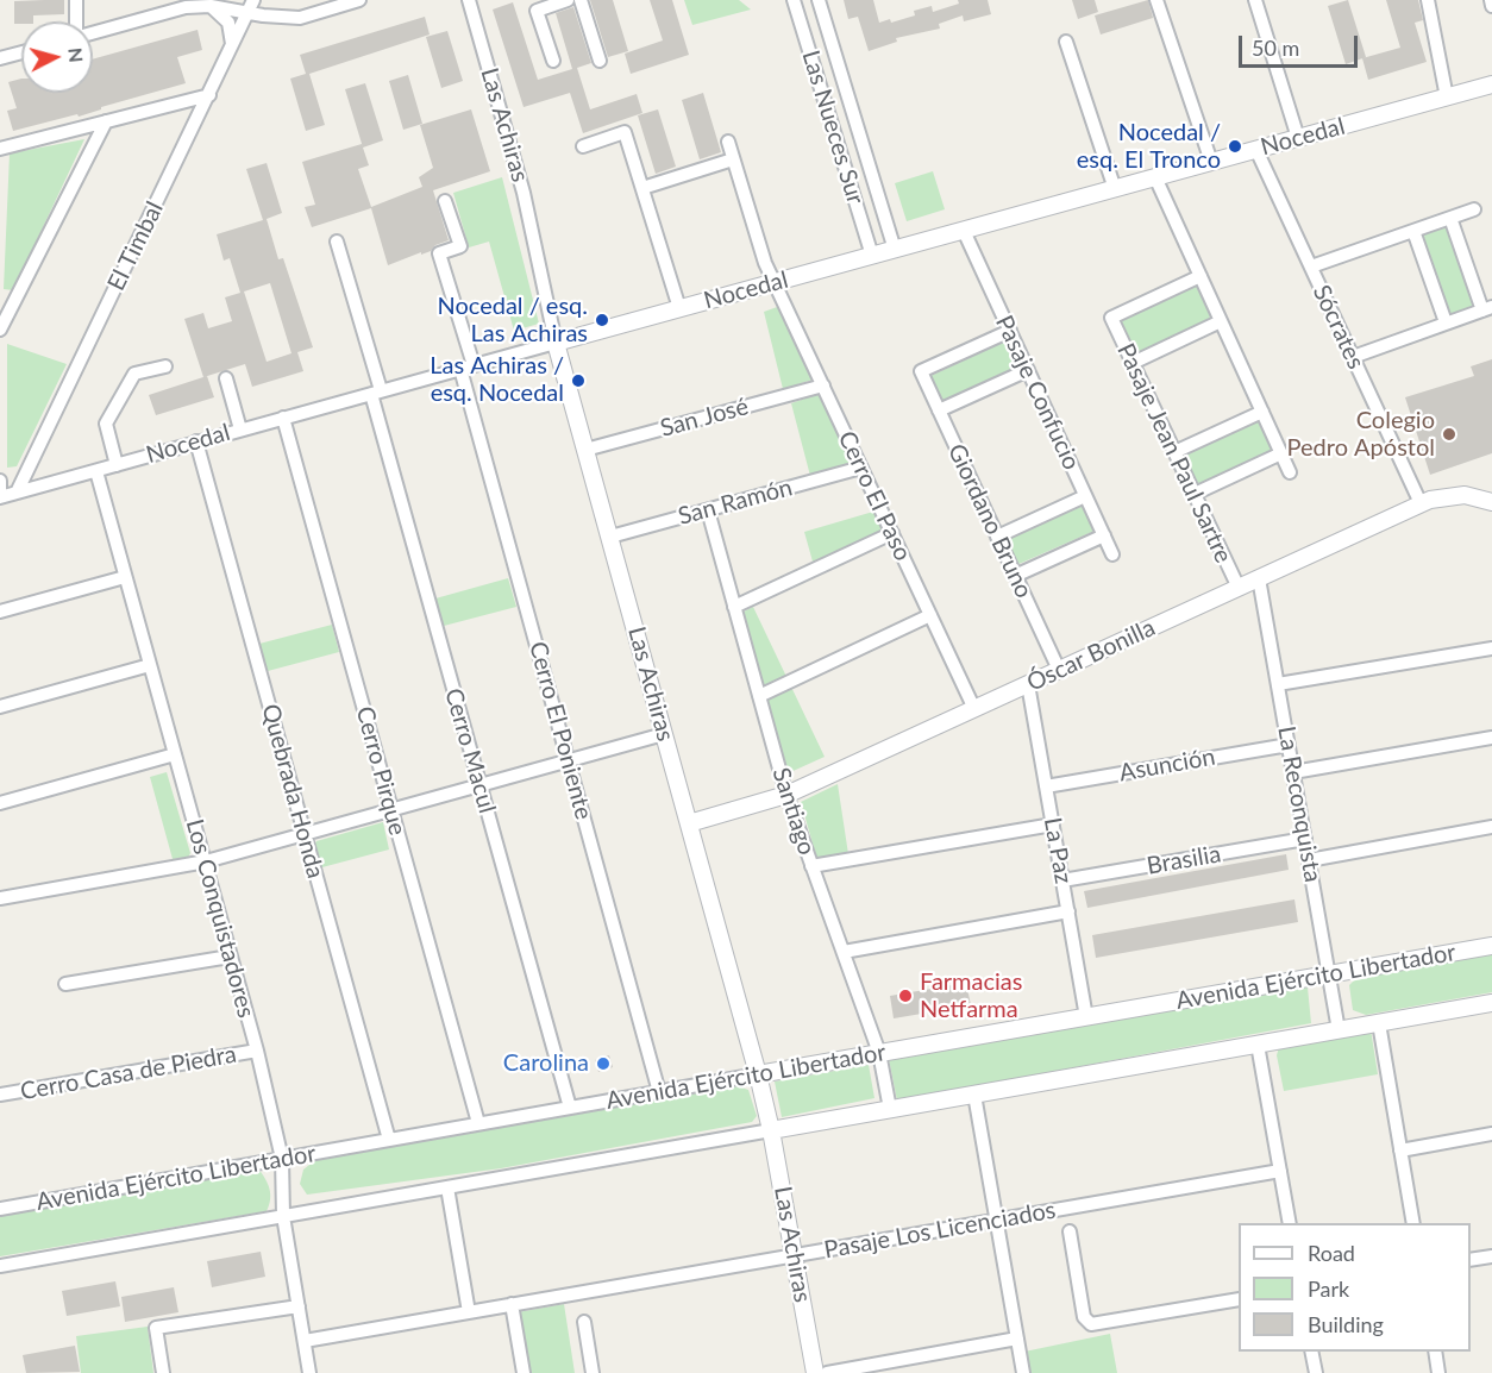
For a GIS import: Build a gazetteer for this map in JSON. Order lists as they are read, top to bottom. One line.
{"streets":{"street":["Las Achiras","Las Nueces Sur","Nocedal","El Timbal","Sócrates","Pasaje Confucio","San José","Pasaje Jean Paul Sartre","Cerro El Paso","San Ramón","Giordano Bruno","Óscar Bonilla","Cerro El Poniente","Cerro Macul","Asunción","Cerro Pirque","Quebrada Honda","La Reconquista","Santiago","La Paz","Brasilia","Los Conquistadores","Avenida Ejército Libertador","Cerro Casa de Piedra","Pasaje Los Licenciados"]},"crossings":[["Las Achiras","Nocedal"],["Las Achiras","San José"],["Las Achiras","San Ramón"],["Las Achiras","Óscar Bonilla"],["Las Achiras","Avenida Ejército Libertador"],["Las Achiras","Pasaje Los Licenciados"],["Las Nueces Sur","Nocedal"],["Nocedal","El Timbal"],["Nocedal","Sócrates"],["Nocedal","Pasaje Confucio"],["Nocedal","Cerro El Paso"],["Nocedal","Cerro El Poniente"],["Nocedal","Cerro Macul"],["Nocedal","Cerro Pirque"],["Nocedal","Quebrada Honda"],["Nocedal","Los Conquistadores"],["Sócrates","Óscar Bonilla"],["Pasaje Confucio","Giordano Bruno"],["San José","Cerro El Paso"],["Pasaje Jean Paul Sartre","Óscar Bonilla"],["Cerro El Paso","San Ramón"],["Cerro El Paso","Óscar Bonilla"],["San Ramón","Santiago"],["Giordano Bruno","Óscar Bonilla"],["Óscar Bonilla","La Reconquista"],["Óscar Bonilla","Santiago"],["Óscar Bonilla","La Paz"],["Cerro El Poniente","Avenida Ejército Libertador"],["Cerro Macul","Avenida Ejército Libertador"],["Asunción","La Reconquista"],["Asunción","La Paz"],["Cerro Pirque","Avenida Ejército Libertador"],["Quebrada Honda","Avenida Ejército Libertador"],["La Reconquista","Brasilia"],["La Reconquista","Avenida Ejército Libertador"],["Santiago","Avenida Ejército Libertador"],["La Paz","Brasilia"],["La Paz","Avenida Ejército Libertador"],["Los Conquistadores","Avenida Ejército Libertador"],["Los Conquistadores","Cerro Casa de Piedra"],["Los Conquistadores","Pasaje Los Licenciados"]],"places":["Nocedal / esq. El Tronco","Nocedal / esq. Las Achiras","Las Achiras / esq. Nocedal","Colegio Pedro Apóstol","Farmacias Netfarma","Carolina"],"legend":["Road","Park","Building"],"scale_bar":"50 m","north":"right"}
